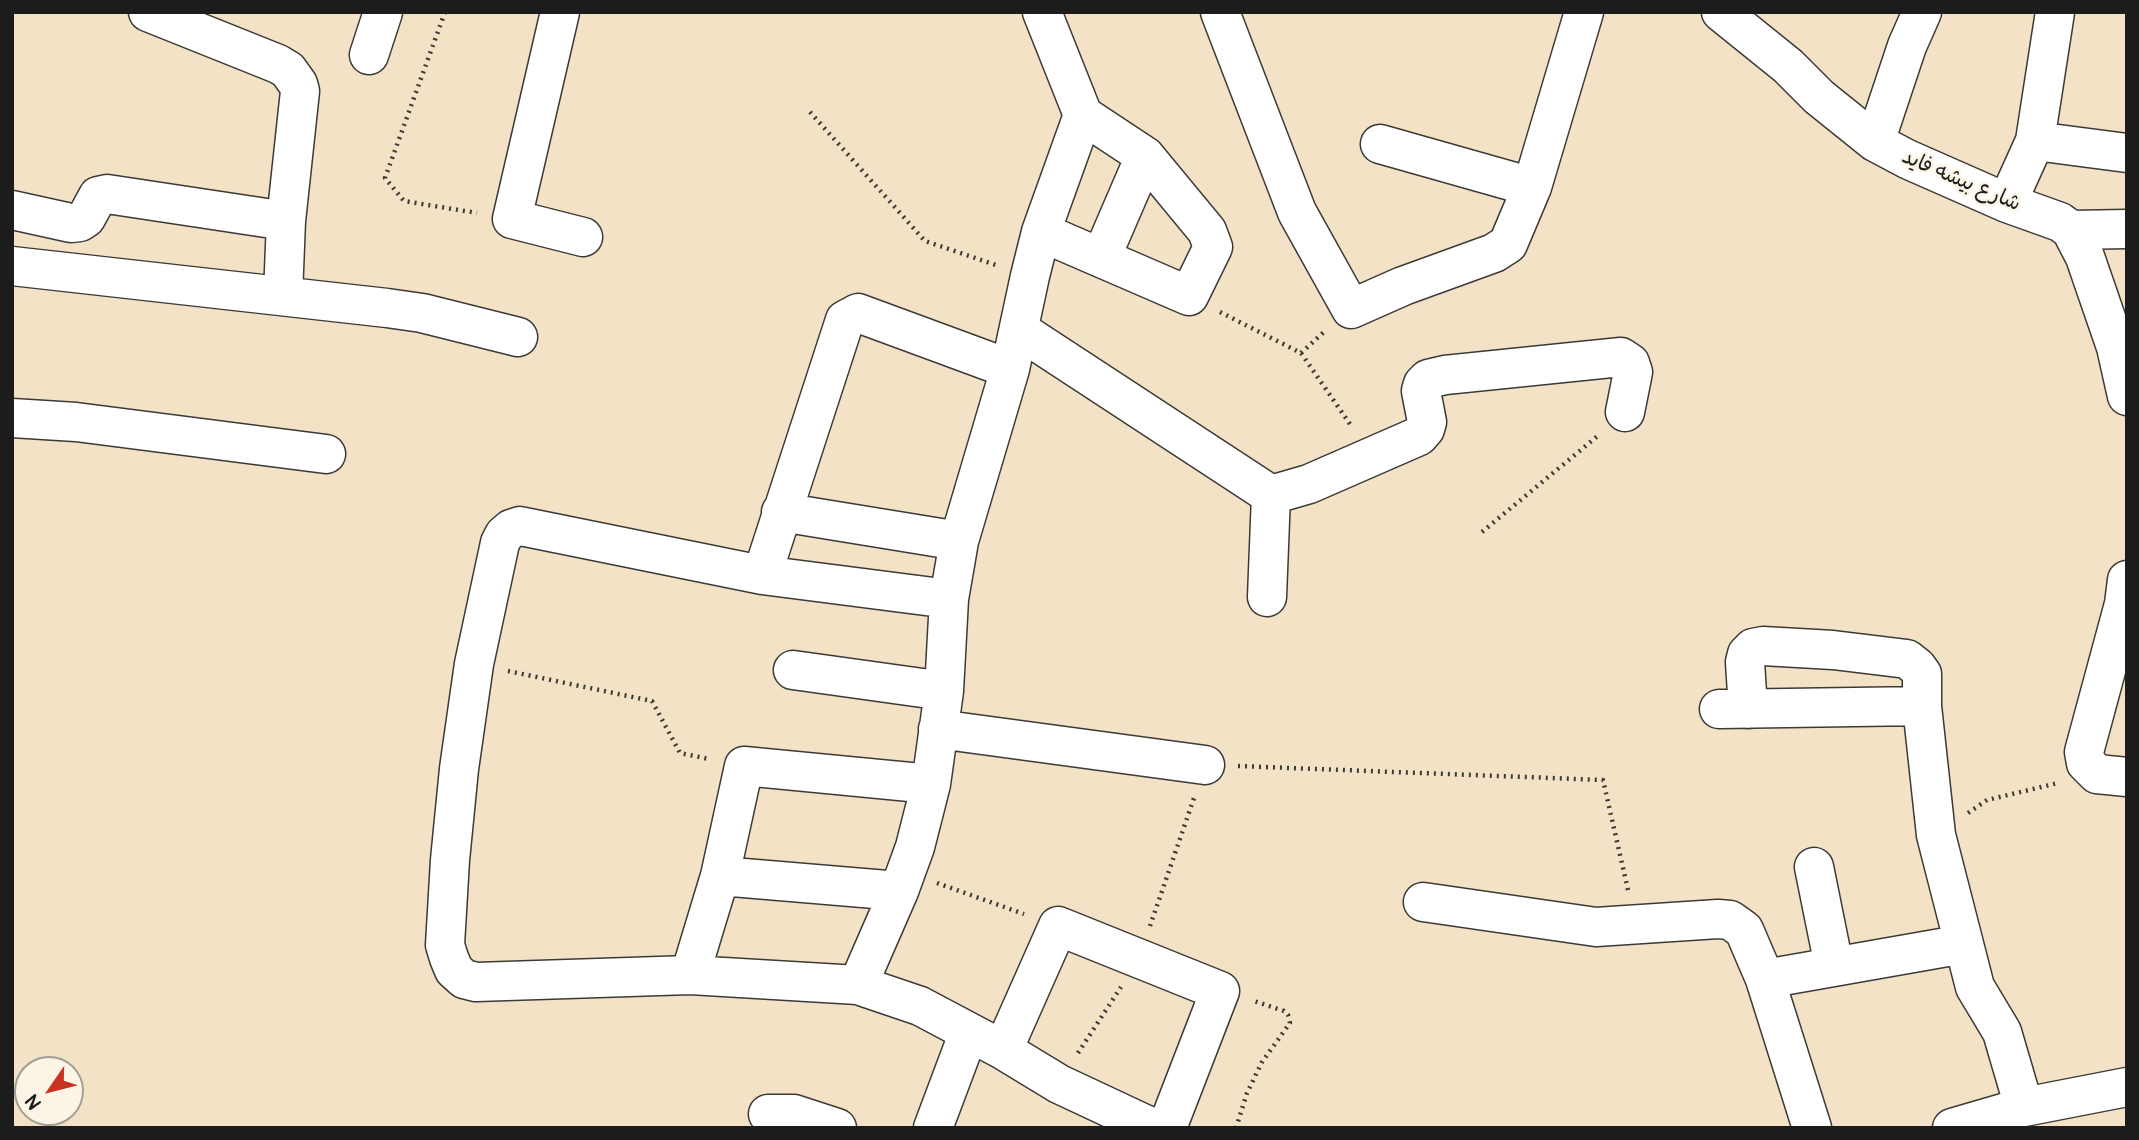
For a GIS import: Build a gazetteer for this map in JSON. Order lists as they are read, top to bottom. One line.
{"streets":{"street":["شارع بيشه فايد"]},"north":"bottom left"}
